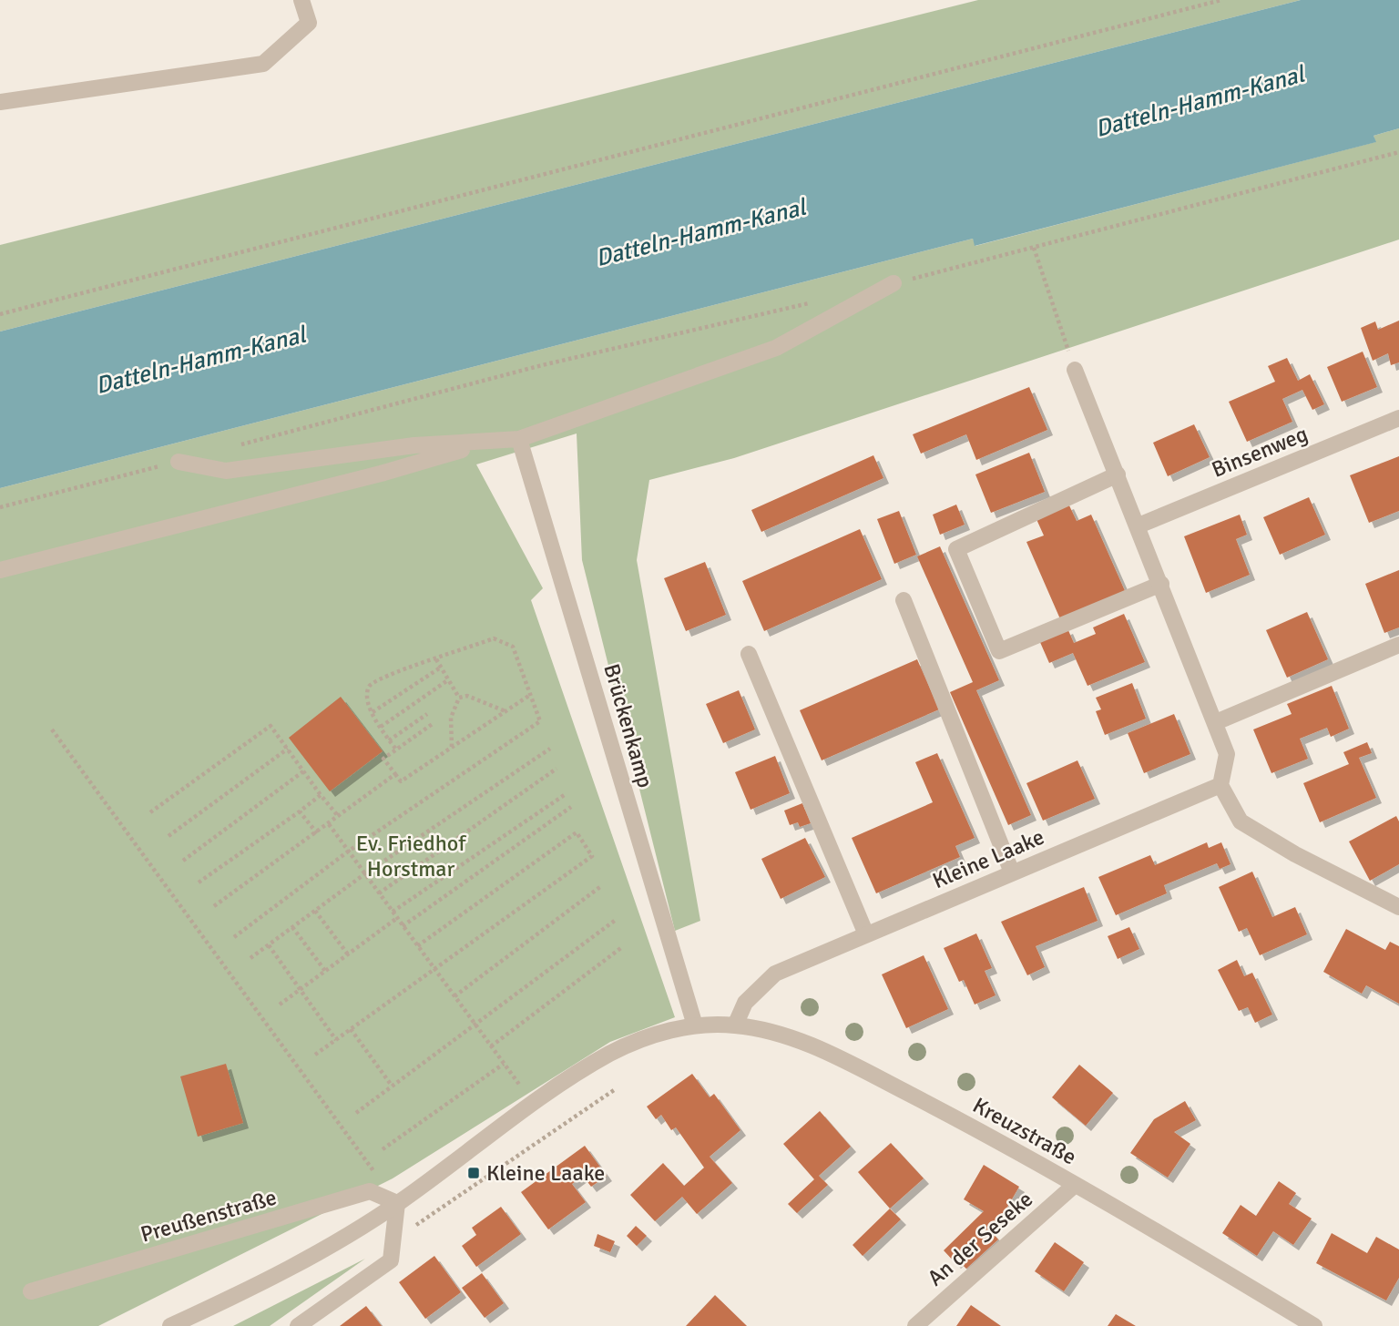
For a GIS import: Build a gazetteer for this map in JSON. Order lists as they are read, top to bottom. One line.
{"streets":{"street":["Binsenweg","Brückenkamp","Kleine Laake","Kreuzstraße","Preußenstraße","An der Seseke"]},"crossings":[["Brückenkamp","Kreuzstraße"],["Kleine Laake","Kreuzstraße"],["Kreuzstraße","An der Seseke"]],"water":["Datteln-Hamm-Kanal"],"parks":["Ev. Friedhof Horstmar"],"places":{"transit":["Kleine Laake"]}}
